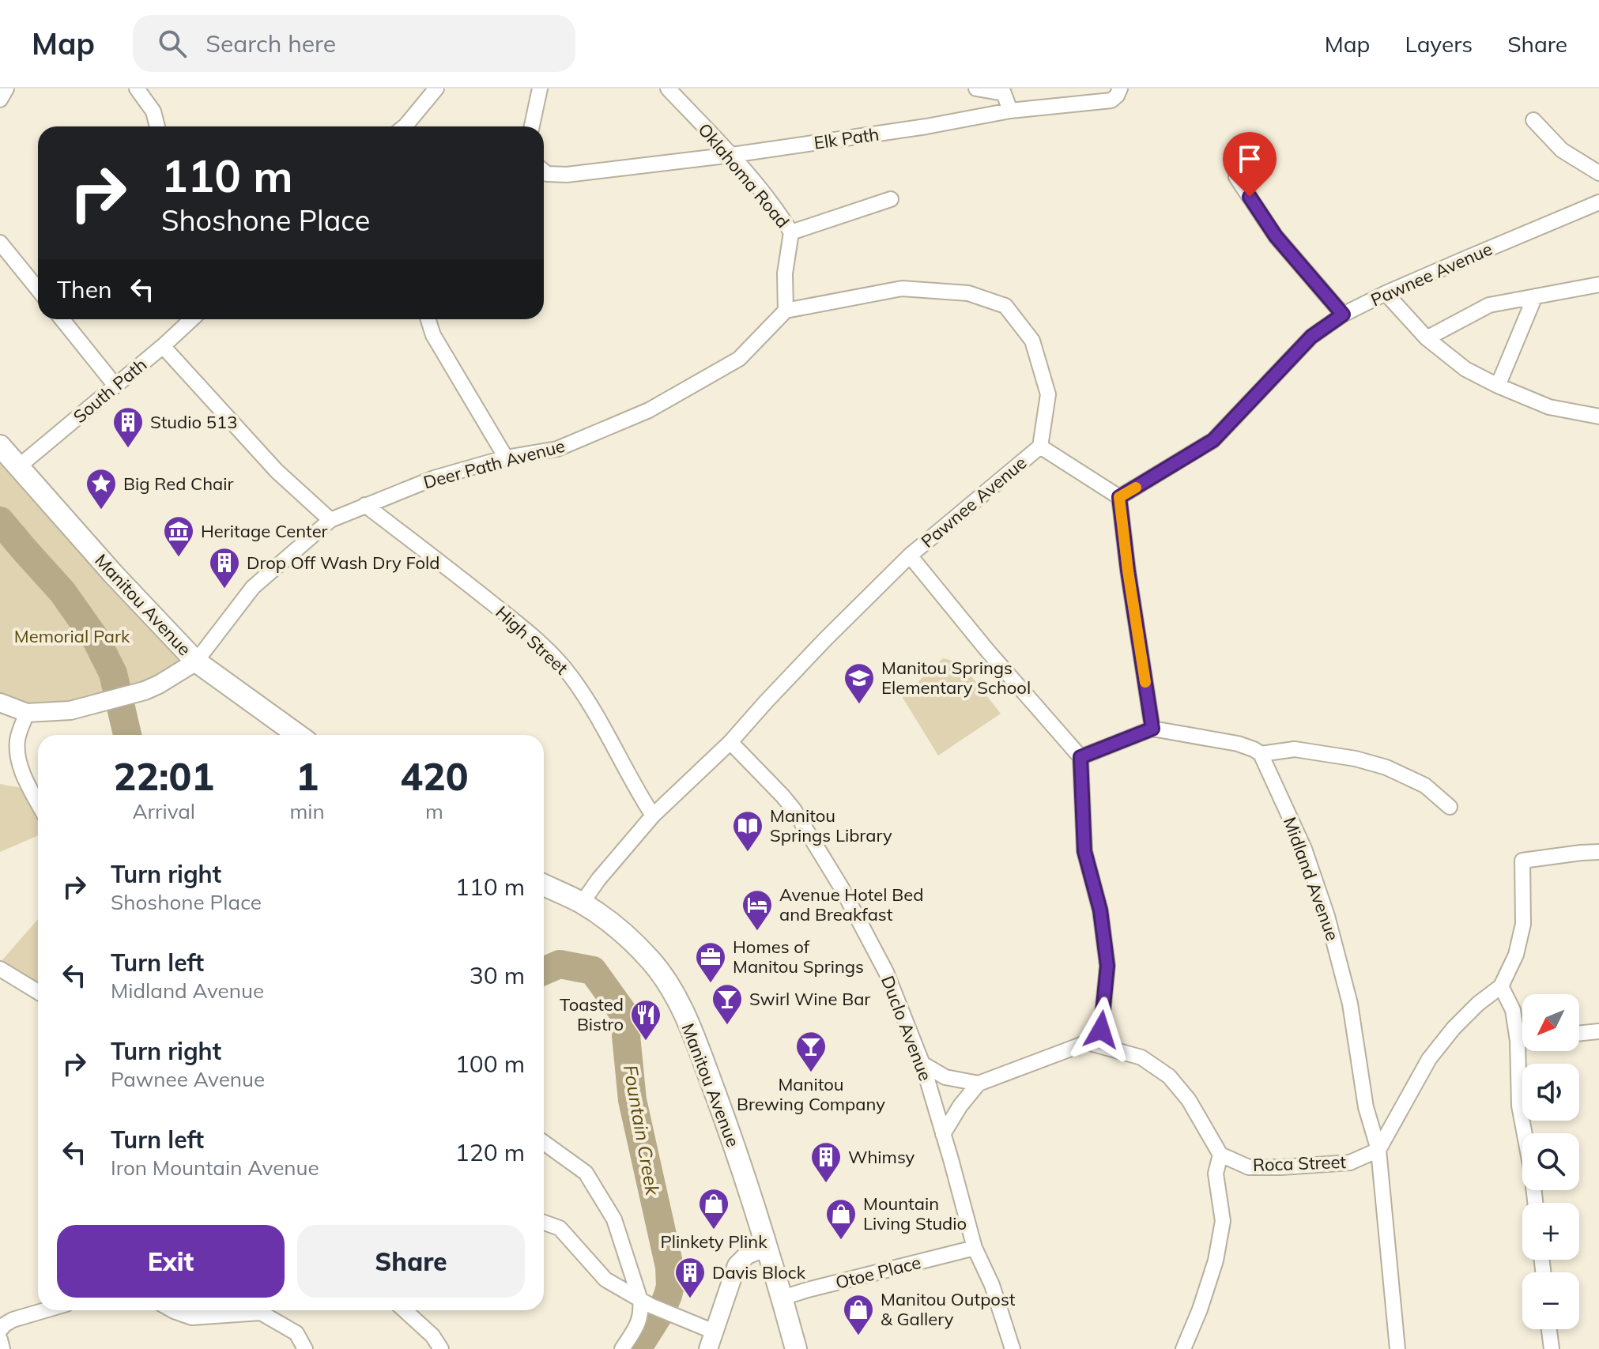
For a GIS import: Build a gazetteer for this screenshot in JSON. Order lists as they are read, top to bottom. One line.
{"streets":{"main road":["Manitou Avenue"],"street":["Elk Path","Oklahoma Road","Pawnee Avenue","South Path","Deer Path Avenue","High Street","Midland Avenue","Duclo Avenue","Roca Street","Otoe Place"]},"crossings":[["Elk Path","Oklahoma Road"],["Oklahoma Road","Deer Path Avenue"],["Pawnee Avenue","Manitou Avenue"],["Pawnee Avenue","High Street"],["Pawnee Avenue","Duclo Avenue"],["South Path","Manitou Avenue"],["Deer Path Avenue","Manitou Avenue"],["Deer Path Avenue","High Street"],["Manitou Avenue","Otoe Place"],["Midland Avenue","Roca Street"],["Duclo Avenue","Otoe Place"]],"water":["Fountain Creek"],"parks":["Memorial Park"],"places":{"building":["Studio 513","Drop Off Wash Dry Fold","Whimsy","Davis Block"],"place":["Big Red Chair"],"museum":["Heritage Center"],"school or university":["Manitou Springs Elementary School"],"library":["Manitou Springs Library"],"hotel":["Avenue Hotel Bed and Breakfast"],"office":["Homes of Manitou Springs"],"bar":["Swirl Wine Bar","Manitou Brewing Company"],"restaurant":["Toasted Bistro"],"shop":["Plinkety Plink","Mountain Living Studio","Manitou Outpost & Gallery"]},"north":"bottom left","page":{"header":"Map","search":"Search here","nav":["Map","Layers","Share"],"turn":["110 m","Shoshone Place"],"then":"Then","eta":["22:01","Arrival","1","min","420","m"],"list":[{"name":"Turn right","note":"Shoshone Place","value":"110 m"},{"name":"Turn left","note":"Midland Avenue","value":"30 m"},{"name":"Turn right","note":"Pawnee Avenue","value":"100 m"},{"name":"Turn left","note":"Iron Mountain Avenue","value":"120 m"}],"map_buttons":["+","−"],"buttons":["Exit","Share"]}}
